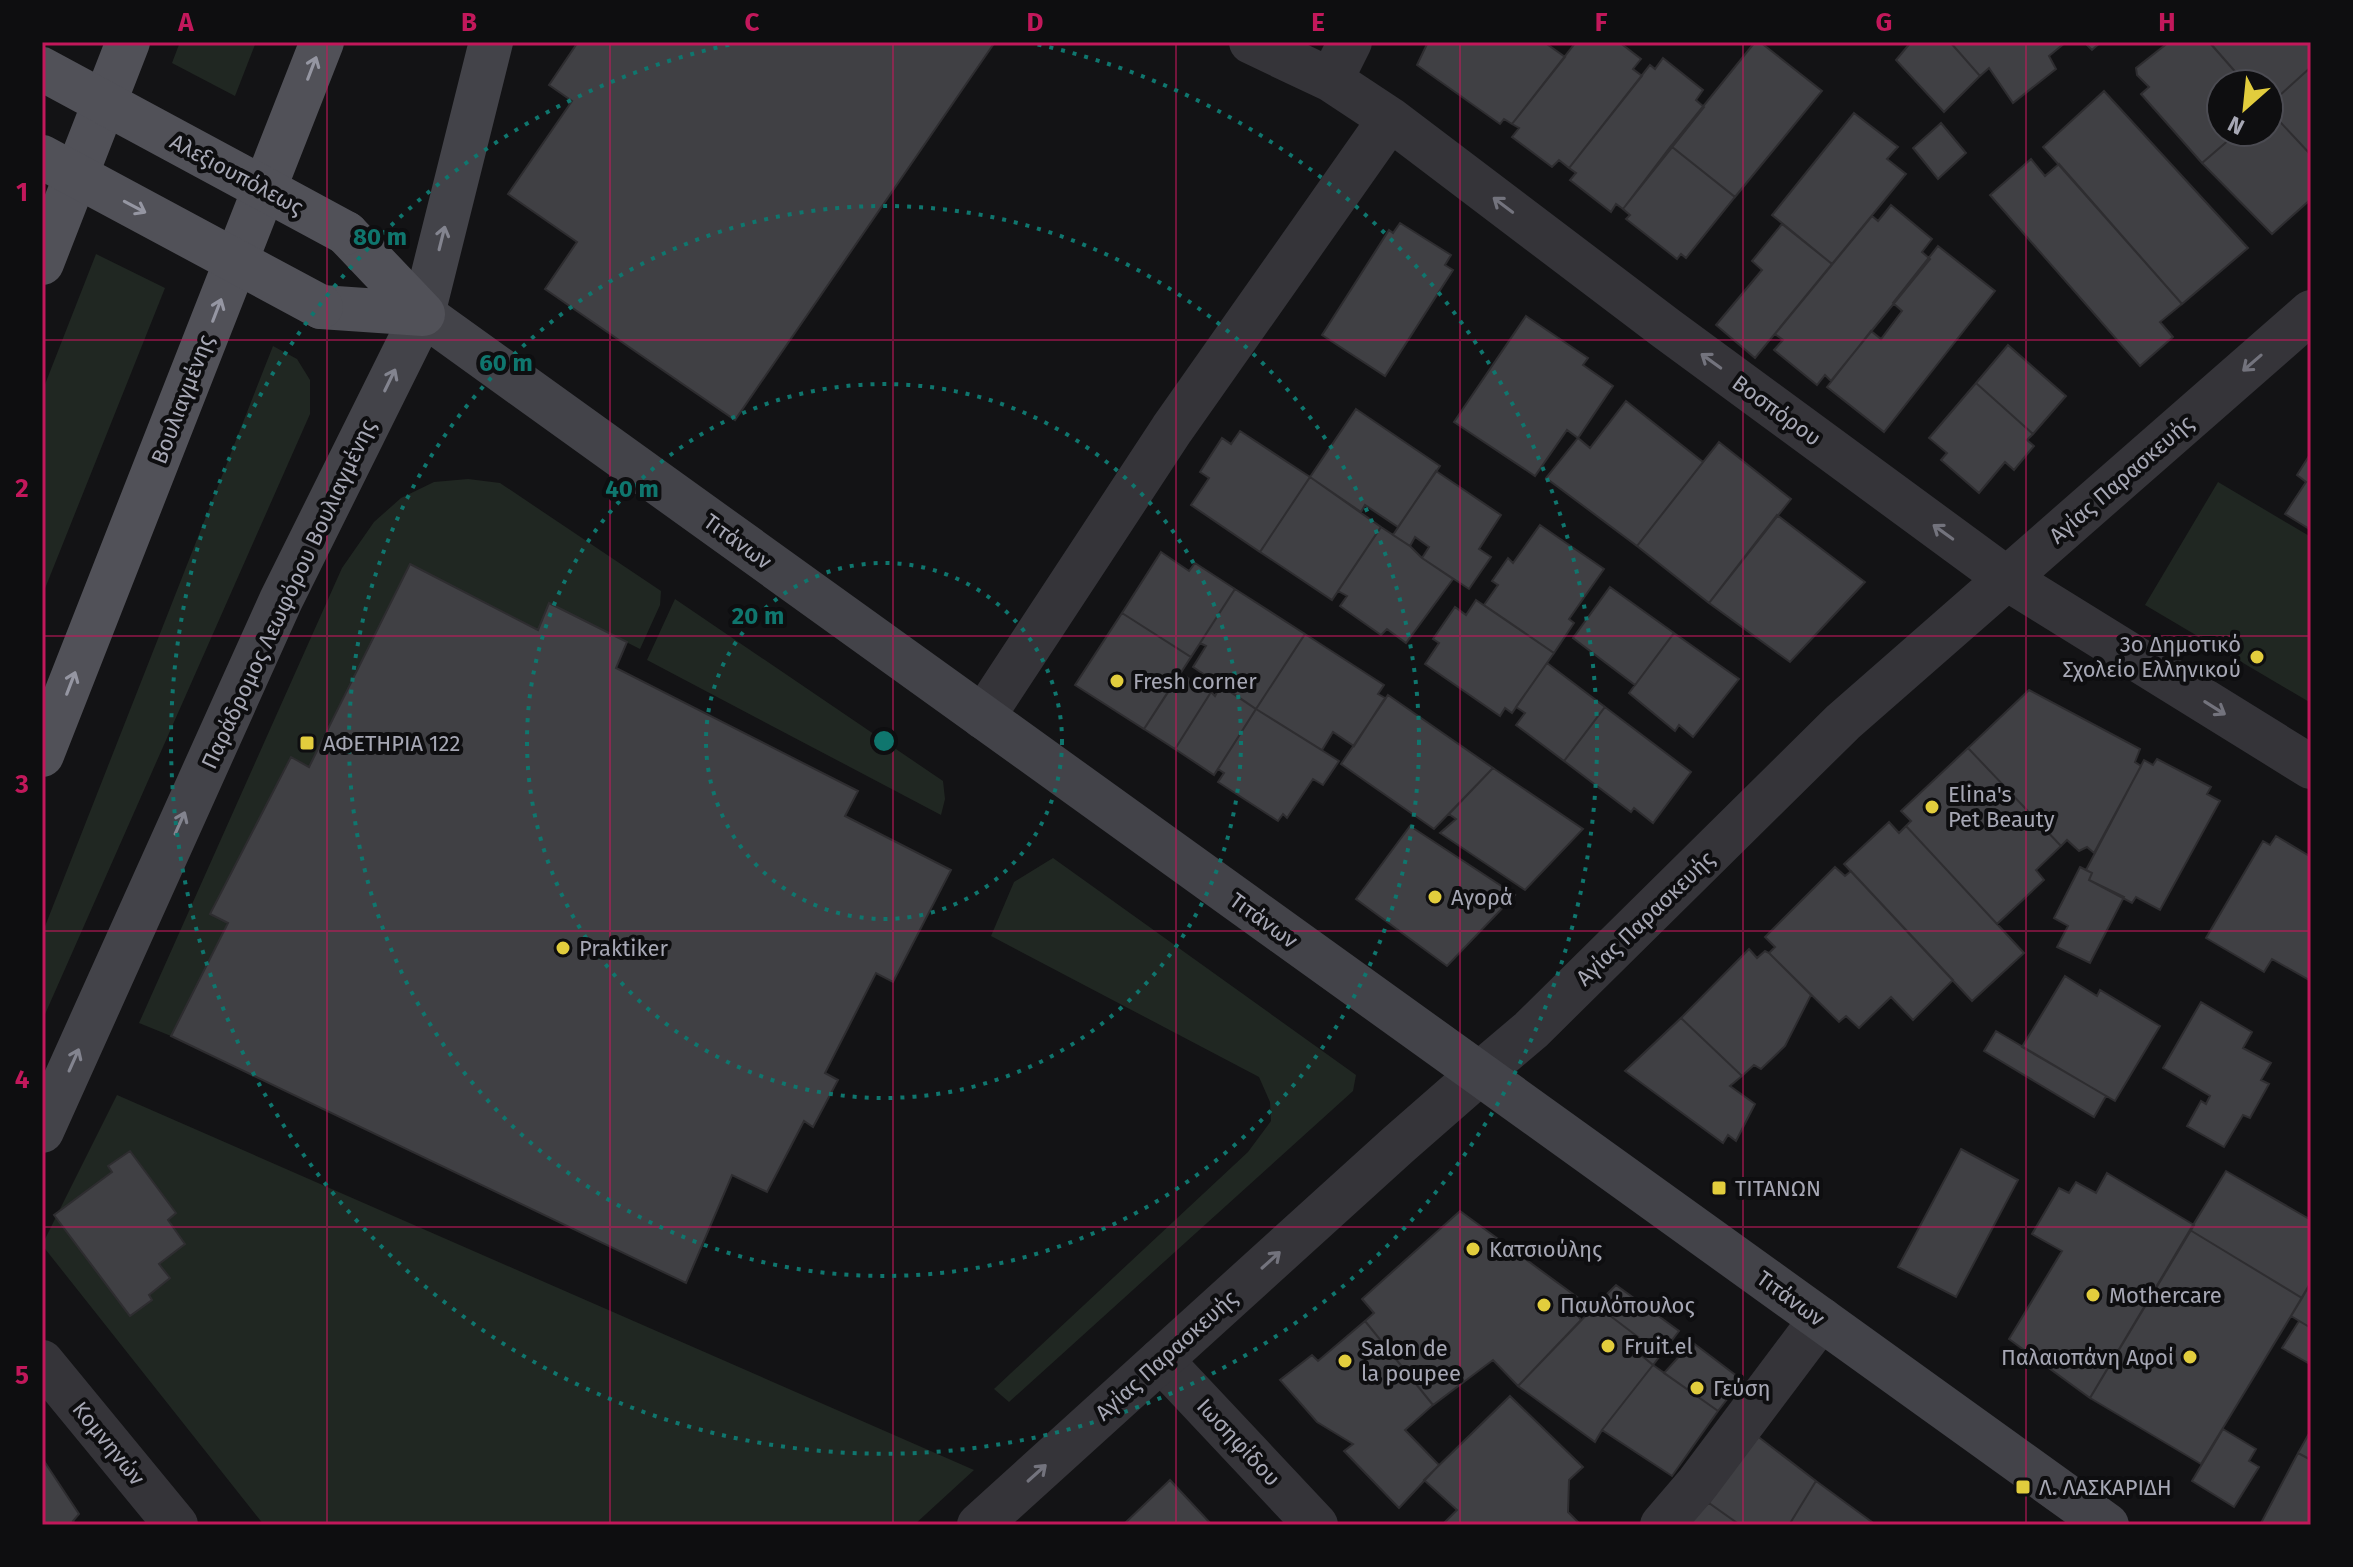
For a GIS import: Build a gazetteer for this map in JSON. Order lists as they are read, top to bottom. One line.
{"streets":{"main road":["Αλεξιουπόλεως","Βουλιαγμένης","Τιτάνων","Παράδρομος Λεωφόρου Βουλιαγμένης"],"street":["Βοσπόρου","Αγίας Παρασκευής","Ιωσηφίδου","Κομνηνών"]},"crossings":[["Αλεξιουπόλεως","Τιτάνων"],["Αλεξιουπόλεως","Παράδρομος Λεωφόρου Βουλιαγμένης"],["Βοσπόρου","Αγίας Παρασκευής"],["Αγίας Παρασκευής","Τιτάνων"],["Αγίας Παρασκευής","Ιωσηφίδου"],["Τιτάνων","Παράδρομος Λεωφόρου Βουλιαγμένης"]],"one_way":["Παράδρομος Λεωφόρου Βουλιαγμένης"],"places":{"other":["3ο Δημοτικό Σχολείο Ελληνικού","Fresh corner","Elina's Pet Beauty","Αγορά","Praktiker","Κατσιούλης","Mothercare","Παυλόπουλος","Fruit.el","Παλαιοπάνη Αφοί","Salon de la poupee","Γεύση"],"transit":["ΑΦΕΤΗΡΙΑ 122","ΤΙΤΑΝΩΝ","Λ. ΛΑΣΚΑΡΙΔΗ"]},"north":"bottom left","grid":{"columns":["A","B","C","D","E","F","G","H"],"rows":["1","2","3","4","5"]},"rings":["80 m","60 m","40 m","20 m"]}
